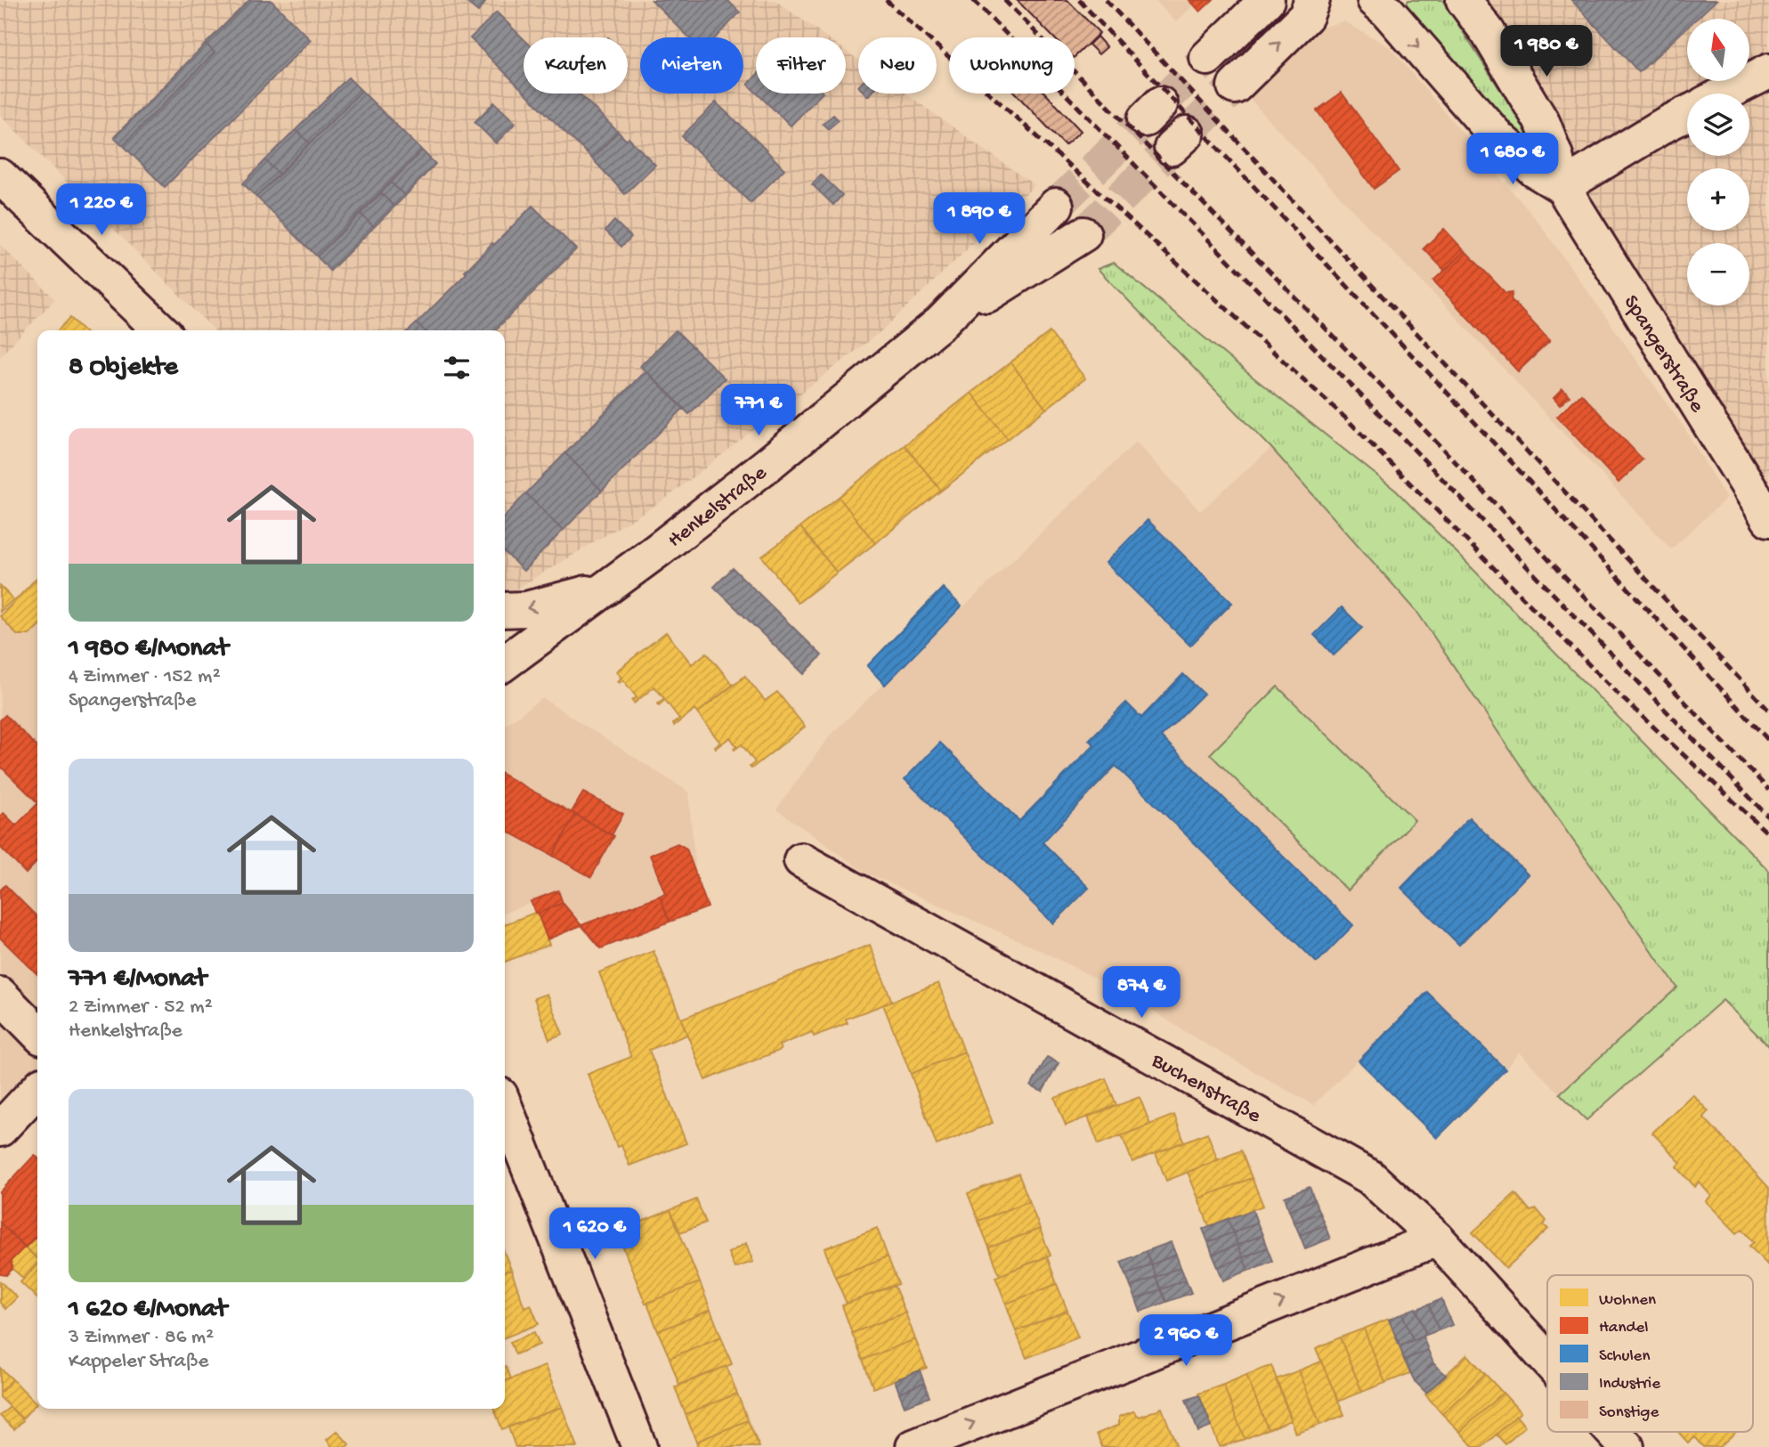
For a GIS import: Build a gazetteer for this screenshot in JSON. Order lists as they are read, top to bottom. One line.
{"streets":{"street":["Spangerstraße","Henkelstraße","Buchenstraße"]},"legend":["Wohnen","Handel","Schulen","Industrie","Sonstige"],"north":"top","page":{"map_buttons":["+","−"],"price":["1 980 €","1 680 €","1 220 €","1 890 €","771 €","874 €","1 620 €","2 960 €"],"chip":["Kaufen","Mieten","Filter","Neu","Wohnung"],"heading":"8 Objekte","list":[{"name":"1 980 €/Monat","note":"4 Zimmer · 152 m² · Spangerstraße"},{"name":"771 €/Monat","note":"2 Zimmer · 52 m² · Henkelstraße"},{"name":"1 620 €/Monat","note":"3 Zimmer · 86 m² · Kappeler Straße"}]}}
